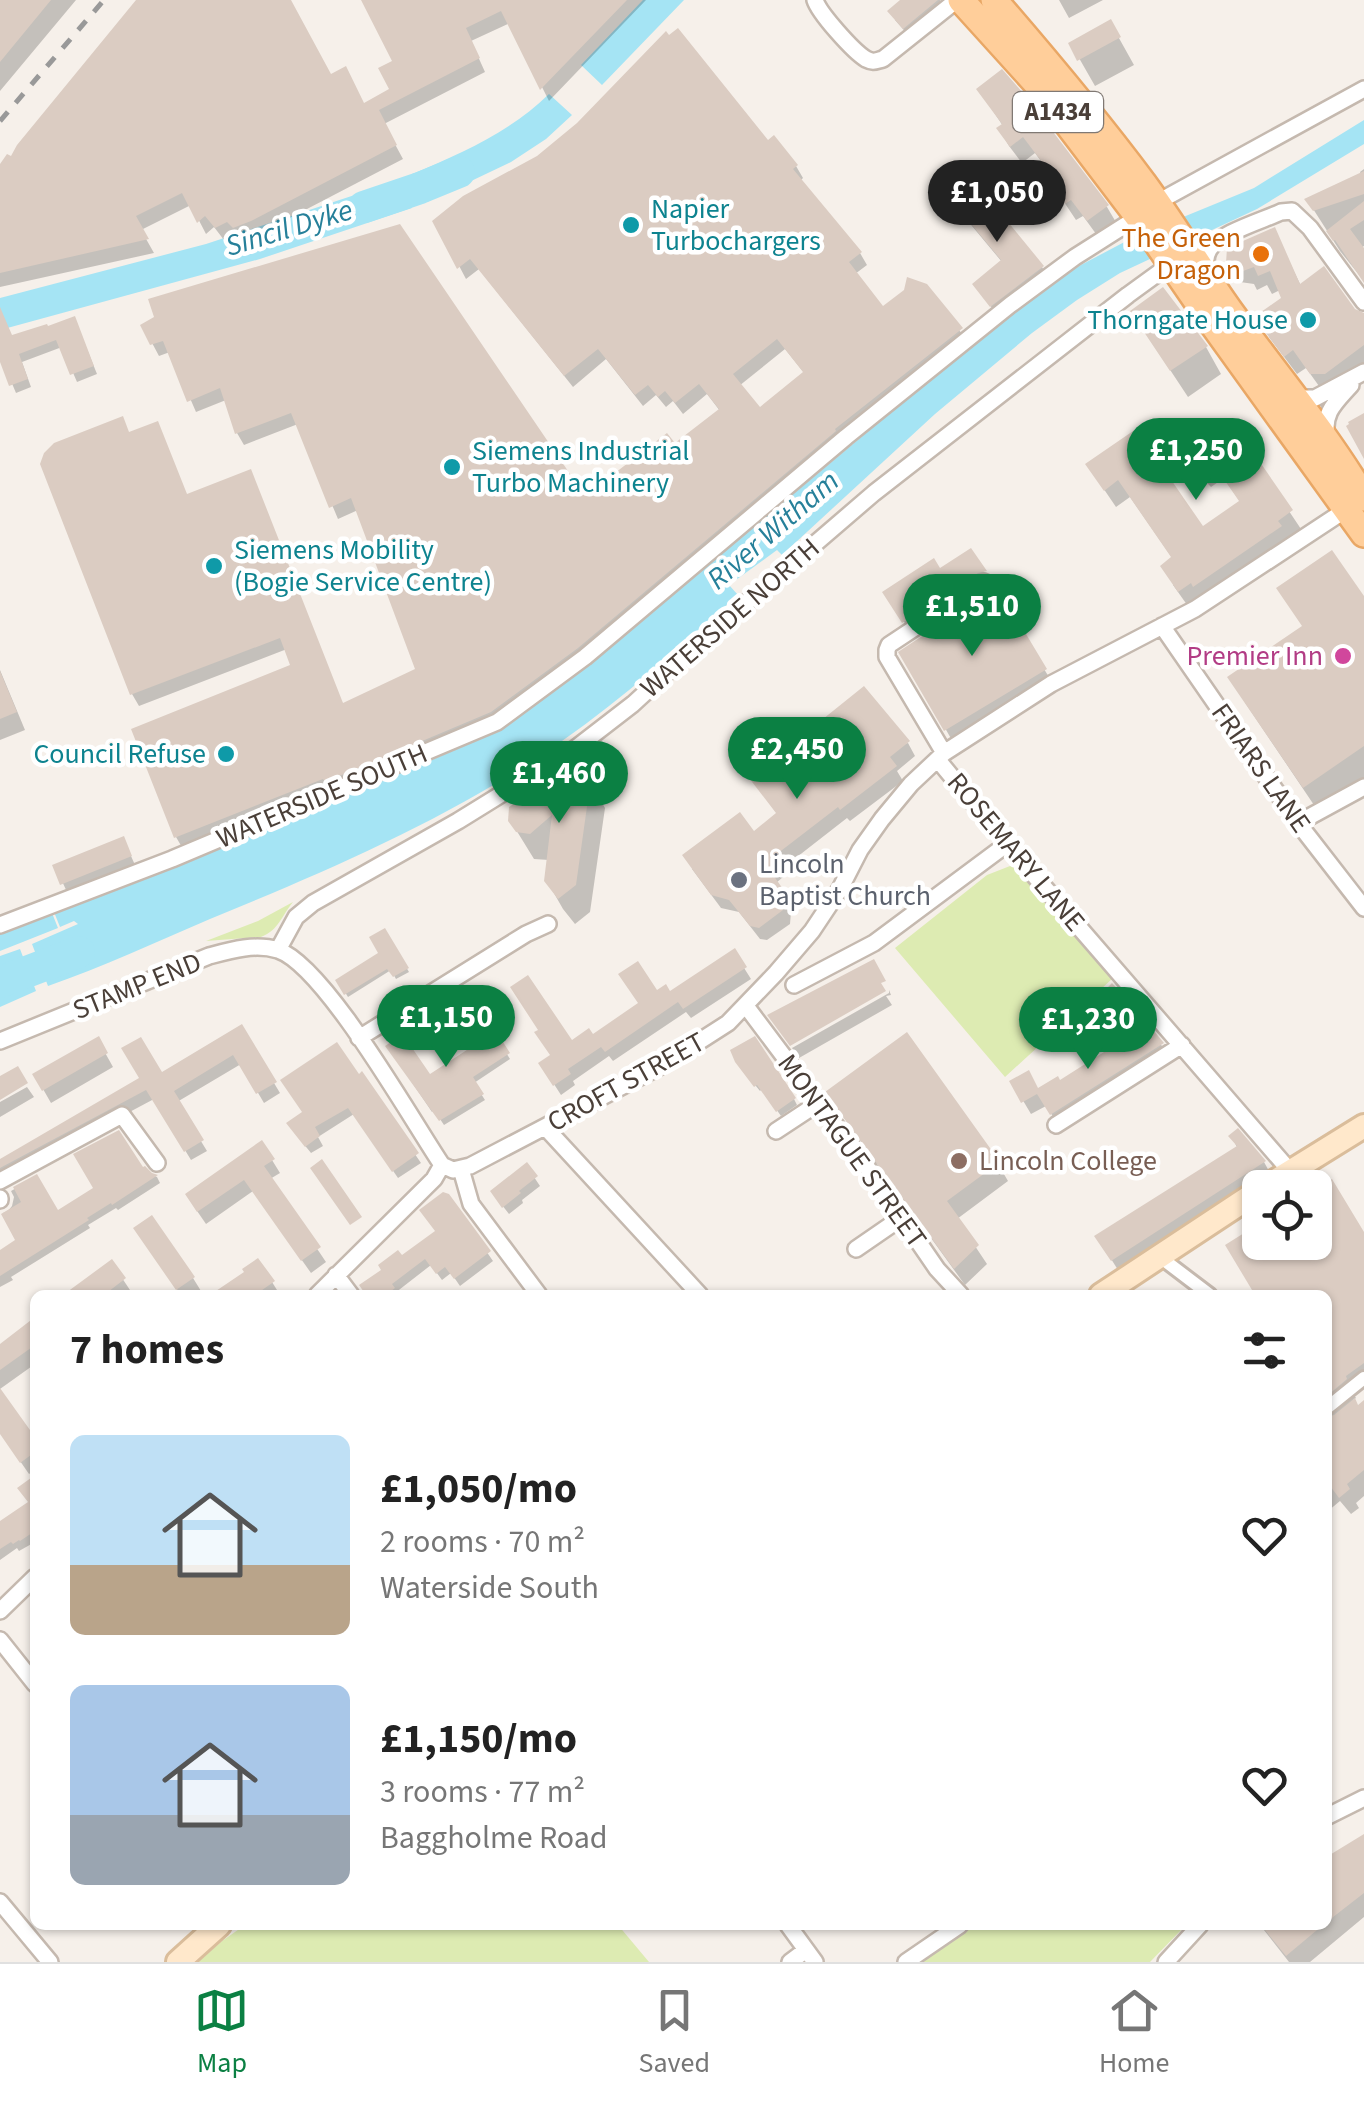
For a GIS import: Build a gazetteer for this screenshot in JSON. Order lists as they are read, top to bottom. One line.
{"streets":{"main road":["A1434"],"street":["WATERSIDE NORTH","FRIARS LANE","WATERSIDE SOUTH","ROSEMARY LANE","STAMP END","CROFT STREET","MONTAGUE STREET"]},"crossings":[["A1434","WATERSIDE NORTH"],["A1434","WATERSIDE SOUTH"],["A1434","CROFT STREET"],["WATERSIDE NORTH","STAMP END"],["FRIARS LANE","CROFT STREET"],["ROSEMARY LANE","CROFT STREET"],["CROFT STREET","MONTAGUE STREET"]],"water":["Sincil Dyke","River Witham"],"places":["Napier Turbochargers","The Green Dragon","Thorngate House","Siemens Industrial Turbo Machinery","Siemens Mobility (Bogie Service Centre)","Premier Inn","Council Refuse","Lincoln Baptist Church","Lincoln College"],"page":{"price":["£1,050","£1,250","£1,510","£2,450","£1,460","£1,150","£1,230"],"heading":"7 homes","list":[{"name":"£1,050/mo","note":"2 rooms · 70 m² · Waterside South"},{"name":"£1,150/mo","note":"3 rooms · 77 m² · Baggholme Road"}],"tabs":["Map","Saved","Home"]}}
